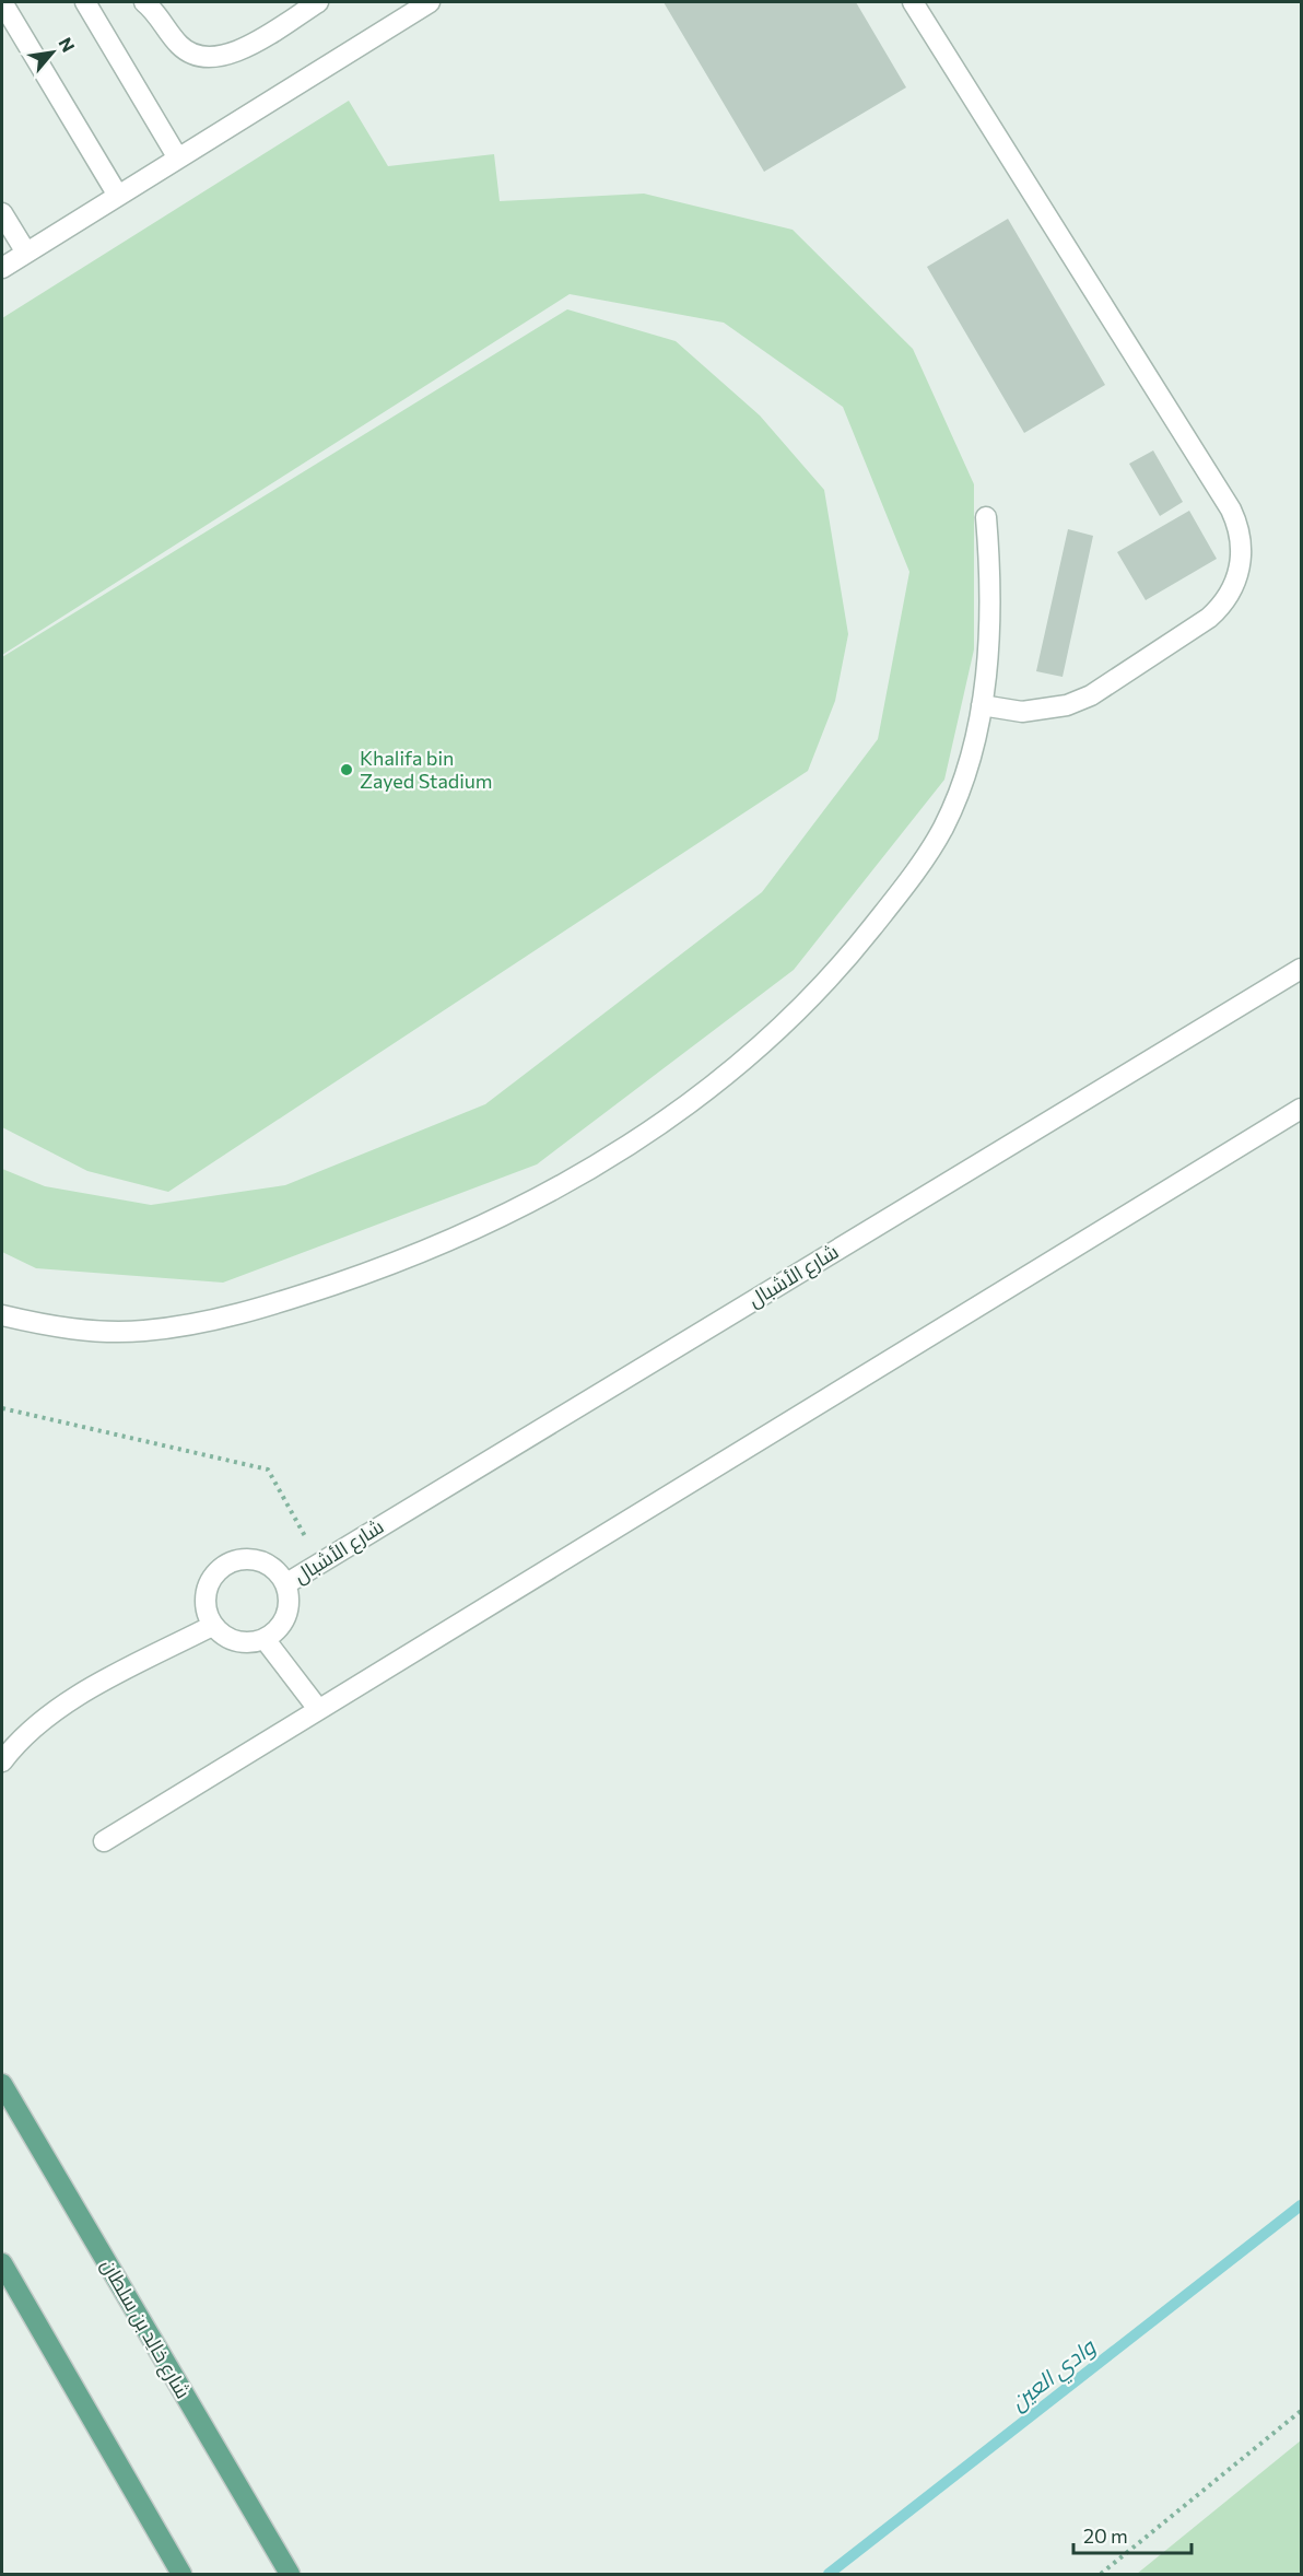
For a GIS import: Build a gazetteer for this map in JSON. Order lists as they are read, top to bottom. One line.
{"streets":{"main road":["شارع خالِد بن سلطان"],"lane":["شارع الأشبال"]},"water":["وادي العين"],"places":["Khalifa bin Zayed Stadium"],"scale_bar":"20 m","north":"top right"}
